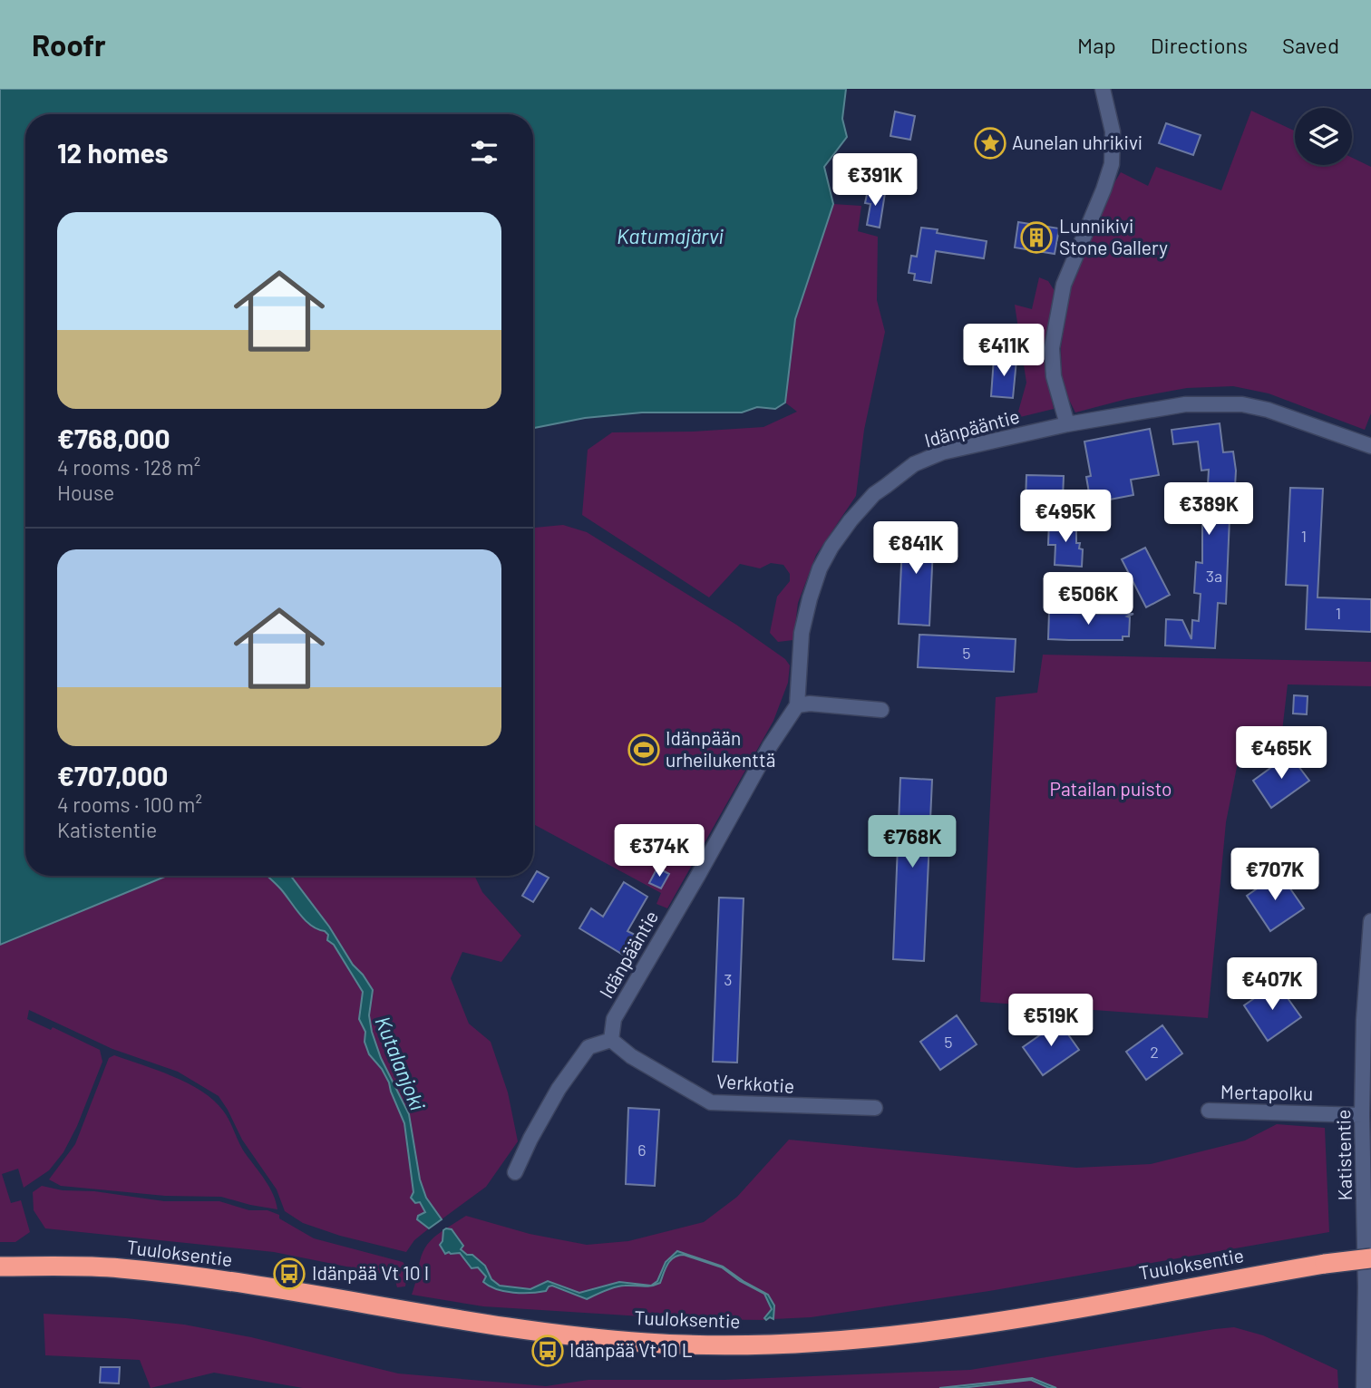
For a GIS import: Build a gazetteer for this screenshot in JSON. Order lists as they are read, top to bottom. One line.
{"streets":{"highway":["Tuuloksentie"],"street":["Idänpääntie","Verkkotie","Mertapolku","Katistentie"]},"crossings":[["Idänpääntie","Verkkotie"],["Mertapolku","Katistentie"]],"water":["Katumajärvi","Kutalanjoki"],"parks":["Patailan puisto"],"places":{"place":["Aunelan uhrikivi"],"building":["Lunnikivi Stone Gallery"],"sports":["Idänpään urheilukenttä"],"bus stop":["Idänpää Vt 10 I","Idänpää Vt 10 L"]},"house_numbers":["1","3a","1","5","3","5","2","6"],"page":{"header":"Roofr","nav":["Map","Directions","Saved"],"heading":"12 homes","price":["€391K","€411K","€389K","€495K","€841K","€506K","€465K","€768K","€374K","€707K","€407K","€519K"],"list":[{"name":"€768,000","note":"4 rooms · 128 m² · House"},{"name":"€707,000","note":"4 rooms · 100 m² · Katistentie"}]}}
